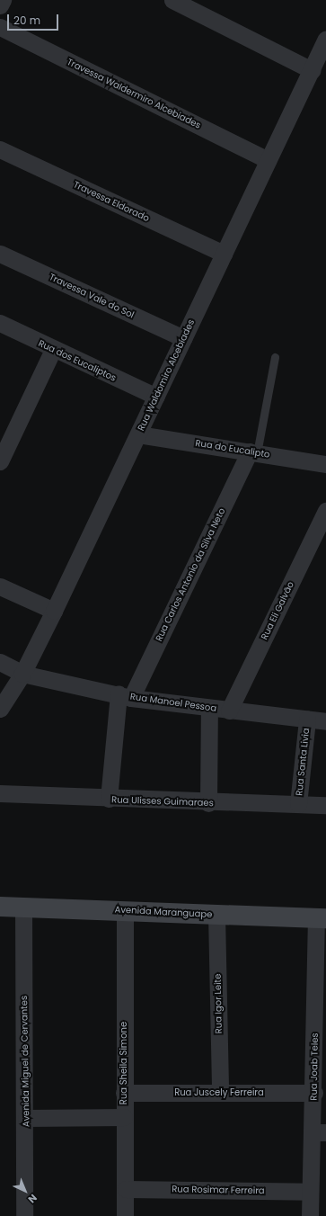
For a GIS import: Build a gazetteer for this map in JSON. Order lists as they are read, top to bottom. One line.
{"streets":{"main road":["Avenida Maranguape"],"street":["Travessa Waldermiro Alcebiades","Travessa Eldorado","Travessa Vale do Sol","Rua dos Eucaliptos","Rua Waldomiro Alcebíades","Rua do Eucalipto","Rua Carlos Antonio da Silva Neto","Rua Eli Galvão","Rua Manoel Pessoa","Rua Santa Livia","Rua Ulisses Guimaraes","Rua Igor Leite","Avenida Miguel de Cervantes","Rua Sheila Simone","Rua Joab Teles","Rua Juscely Ferreira","Rua Rosimar Ferreira"]},"crossings":[["Travessa Waldermiro Alcebiades","Rua Waldomiro Alcebíades"],["Travessa Eldorado","Rua Waldomiro Alcebíades"],["Travessa Vale do Sol","Rua Waldomiro Alcebíades"],["Rua dos Eucaliptos","Rua Waldomiro Alcebíades"],["Rua Waldomiro Alcebíades","Rua do Eucalipto"],["Rua Waldomiro Alcebíades","Rua Manoel Pessoa"],["Rua do Eucalipto","Rua Carlos Antonio da Silva Neto"],["Rua Carlos Antonio da Silva Neto","Rua Manoel Pessoa"],["Rua Eli Galvão","Rua Manoel Pessoa"],["Rua Manoel Pessoa","Rua Santa Livia"],["Rua Santa Livia","Rua Ulisses Guimaraes"],["Avenida Maranguape","Rua Igor Leite"],["Avenida Maranguape","Avenida Miguel de Cervantes"],["Avenida Maranguape","Rua Sheila Simone"],["Avenida Maranguape","Rua Joab Teles"],["Rua Igor Leite","Rua Juscely Ferreira"],["Rua Sheila Simone","Rua Juscely Ferreira"],["Rua Sheila Simone","Rua Rosimar Ferreira"],["Rua Joab Teles","Rua Juscely Ferreira"],["Rua Joab Teles","Rua Rosimar Ferreira"]],"scale_bar":"20 m","north":"bottom right"}
